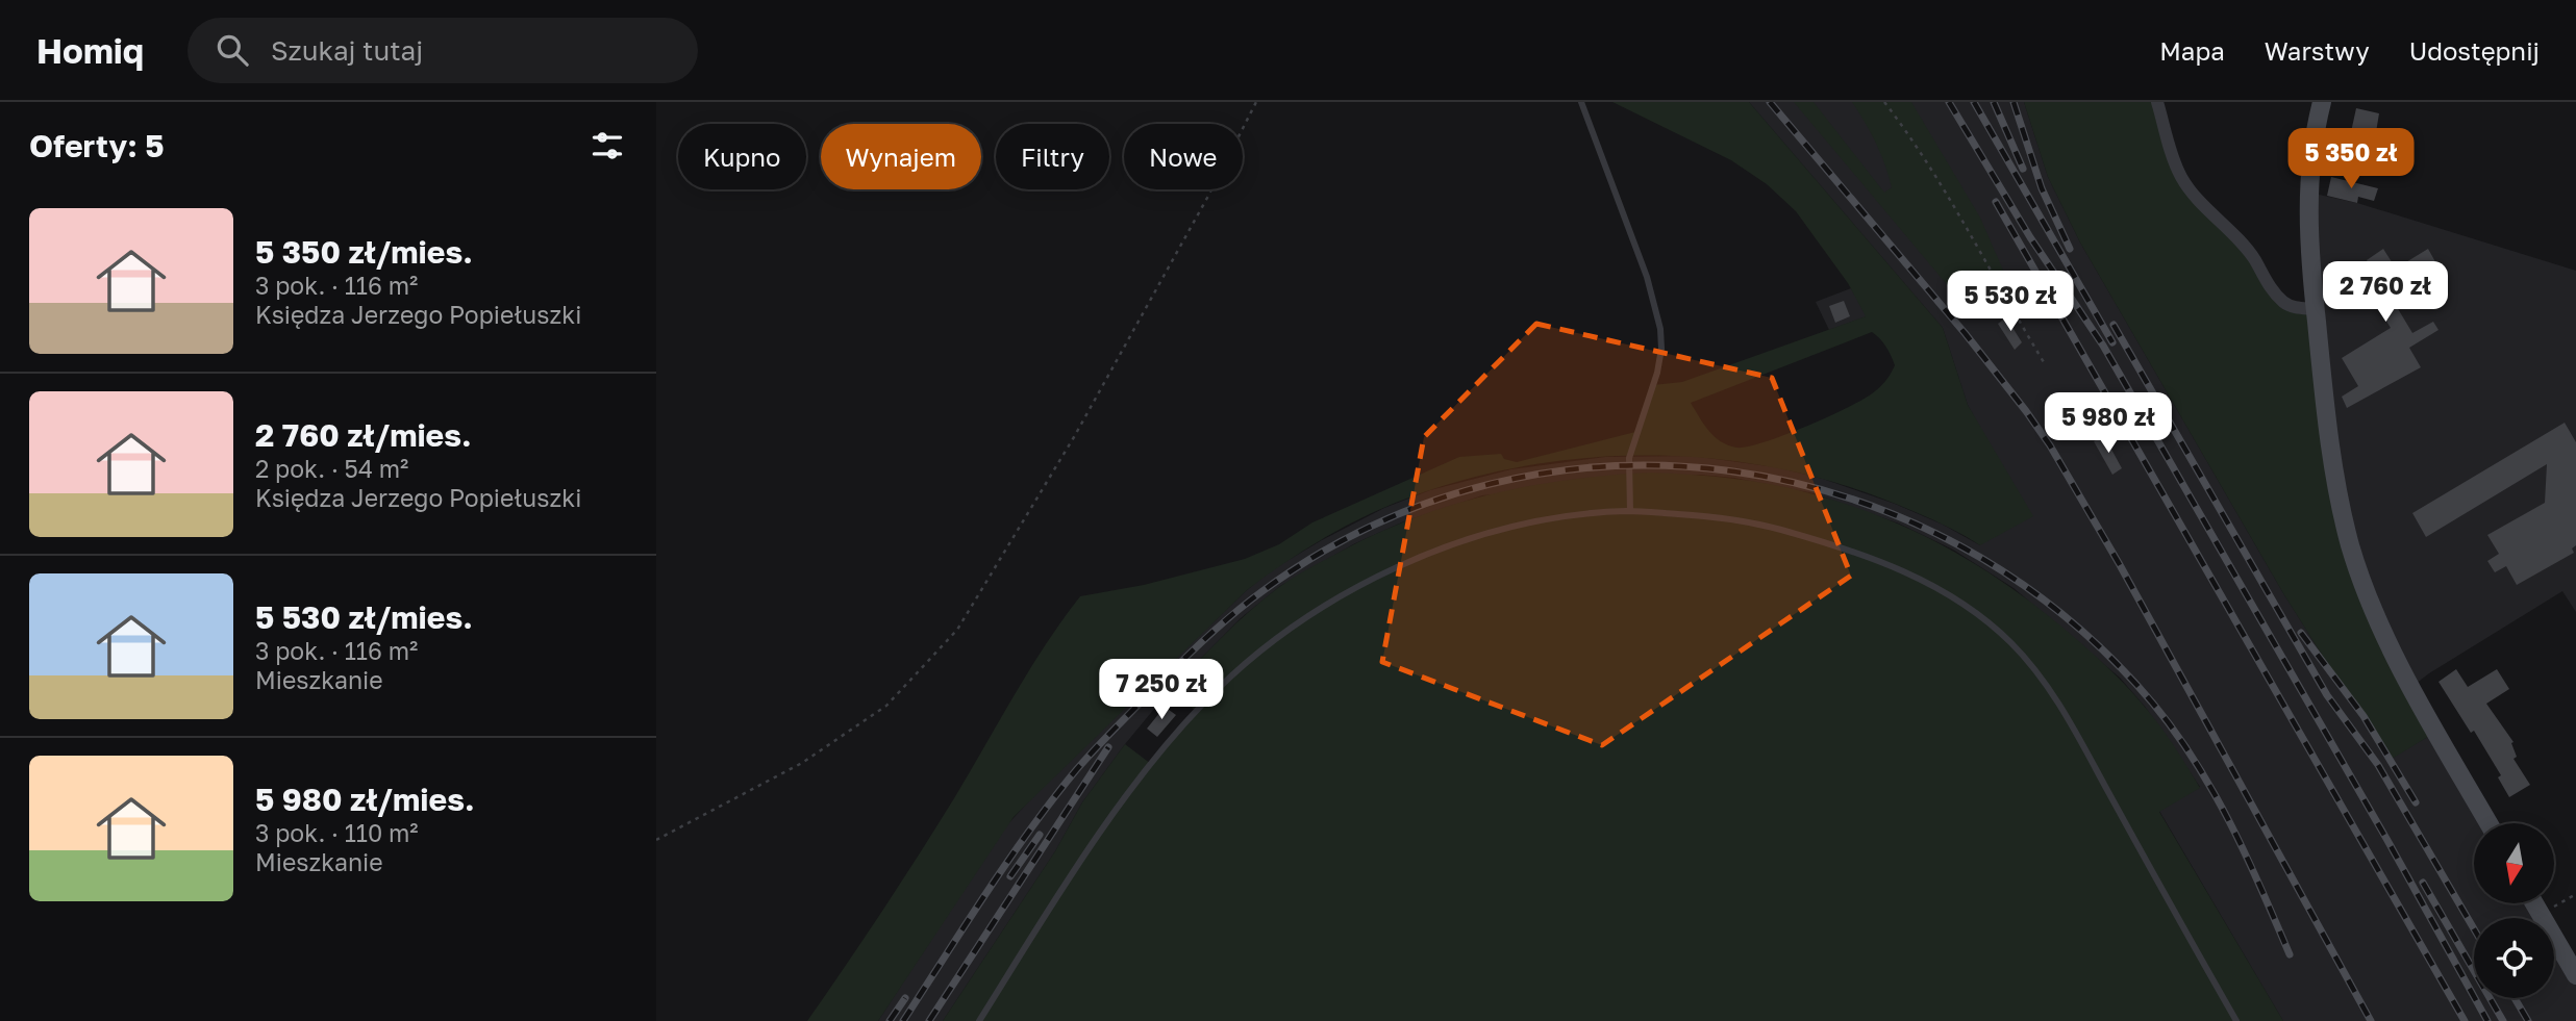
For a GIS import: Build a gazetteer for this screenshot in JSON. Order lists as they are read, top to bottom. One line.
{"north":"bottom","page":{"header":"Homiq","search":"Szukaj tutaj","nav":["Mapa","Warstwy","Udostępnij"],"heading":"Oferty: 5","chip":["Kupno","Wynajem","Filtry","Nowe"],"price":["5 350 zł","2 760 zł","5 530 zł","5 980 zł","7 250 zł"],"list":[{"name":"5 350 zł/mies.","note":"3 pok. · 116 m² · Księdza Jerzego Popiełuszki"},{"name":"2 760 zł/mies.","note":"2 pok. · 54 m² · Księdza Jerzego Popiełuszki"},{"name":"5 530 zł/mies.","note":"3 pok. · 116 m² · Mieszkanie"},{"name":"5 980 zł/mies.","note":"3 pok. · 110 m² · Mieszkanie"}]}}
